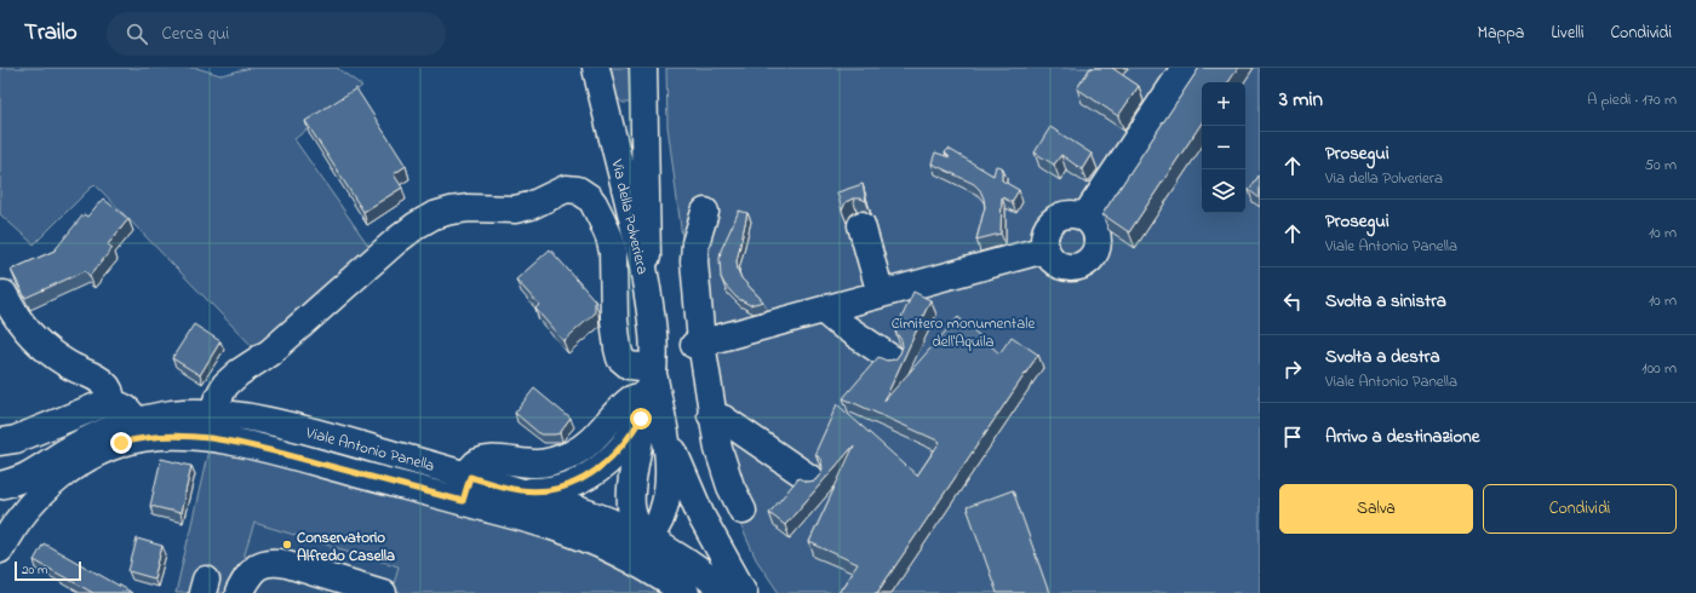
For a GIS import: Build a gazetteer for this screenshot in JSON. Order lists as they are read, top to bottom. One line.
{"streets":{"main road":["Via della Polveriera","Viale Antonio Panella"]},"crossings":[["Via della Polveriera","Viale Antonio Panella"]],"parks":["Cimitero monumentale dell'Aquila"],"places":["Conservatorio Alfredo Casella"],"scale_bar":"20 m","page":{"header":"Trailo","search":"Cerca qui","nav":["Mappa","Livelli","Condividi"],"heading":["3 min","A piedi · 170 m"],"map_buttons":["+","−"],"list":[["Prosegui","Via della Polveriera","50 m"],["Prosegui","Viale Antonio Panella","10 m"],["Svolta a sinistra","10 m"],["Svolta a destra","Viale Antonio Panella","100 m"],"Arrivo a destinazione"],"buttons":["Salva","Condividi"],"scale":"20 m"}}
